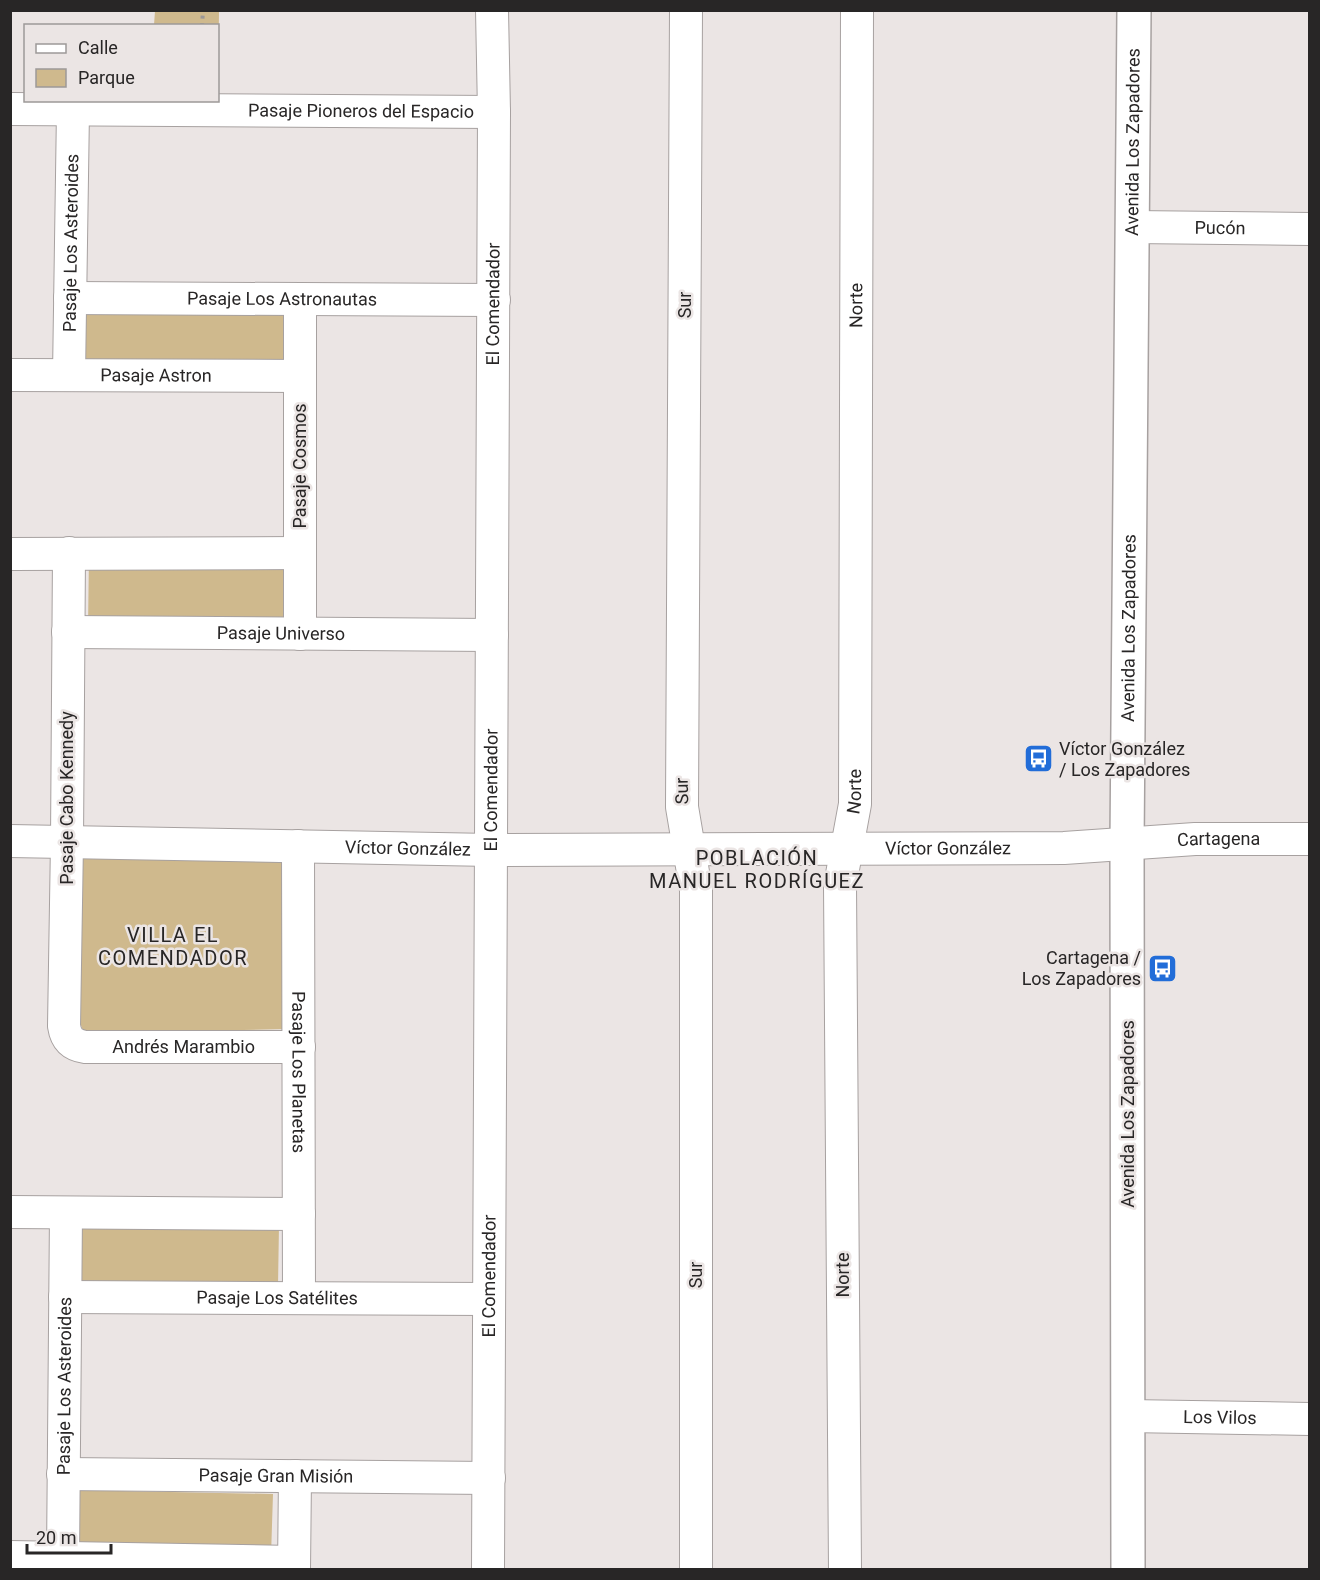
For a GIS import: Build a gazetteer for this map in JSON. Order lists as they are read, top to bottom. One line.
{"streets":{"main road":["Avenida Los Zapadores"],"street":["Pasaje Pioneros del Espacio","Pucón","Pasaje Los Asteroides","Pasaje Los Astronautas","El Comendador","Sur","Norte","Pasaje Astron","Pasaje Cosmos","Pasaje Universo","Pasaje Cabo Kennedy","Cartagena","Víctor González","Andrés Marambio","Pasaje Los Planetas","Pasaje Los Satélites","Los Vilos","Pasaje Gran Misión"]},"crossings":[["Pasaje Pioneros del Espacio","Pasaje Los Asteroides"],["Pasaje Pioneros del Espacio","El Comendador"],["Avenida Los Zapadores","Pucón"],["Avenida Los Zapadores","Cartagena"],["Avenida Los Zapadores","Víctor González"],["Avenida Los Zapadores","Los Vilos"],["Pasaje Los Asteroides","Pasaje Los Astronautas"],["Pasaje Los Asteroides","Pasaje Astron"],["Pasaje Los Asteroides","Pasaje Los Satélites"],["Pasaje Los Asteroides","Pasaje Gran Misión"],["Pasaje Los Astronautas","El Comendador"],["Pasaje Los Astronautas","Pasaje Cosmos"],["El Comendador","Pasaje Universo"],["El Comendador","Víctor González"],["El Comendador","Pasaje Los Satélites"],["El Comendador","Pasaje Gran Misión"],["Sur","Víctor González"],["Norte","Víctor González"],["Pasaje Astron","Pasaje Cosmos"],["Pasaje Cosmos","Pasaje Universo"],["Pasaje Universo","Pasaje Cabo Kennedy"],["Pasaje Cabo Kennedy","Víctor González"],["Pasaje Cabo Kennedy","Andrés Marambio"],["Cartagena","Víctor González"],["Víctor González","Pasaje Los Planetas"],["Andrés Marambio","Pasaje Los Planetas"],["Pasaje Los Planetas","Pasaje Los Satélites"]],"districts":["POBLACIÓN MANUEL RODRÍGUEZ","VILLA EL COMENDADOR"],"places":{"bus stop":["Víctor González / Los Zapadores","Cartagena / Los Zapadores"]},"legend":["Calle","Parque"],"scale_bar":"20 m"}
